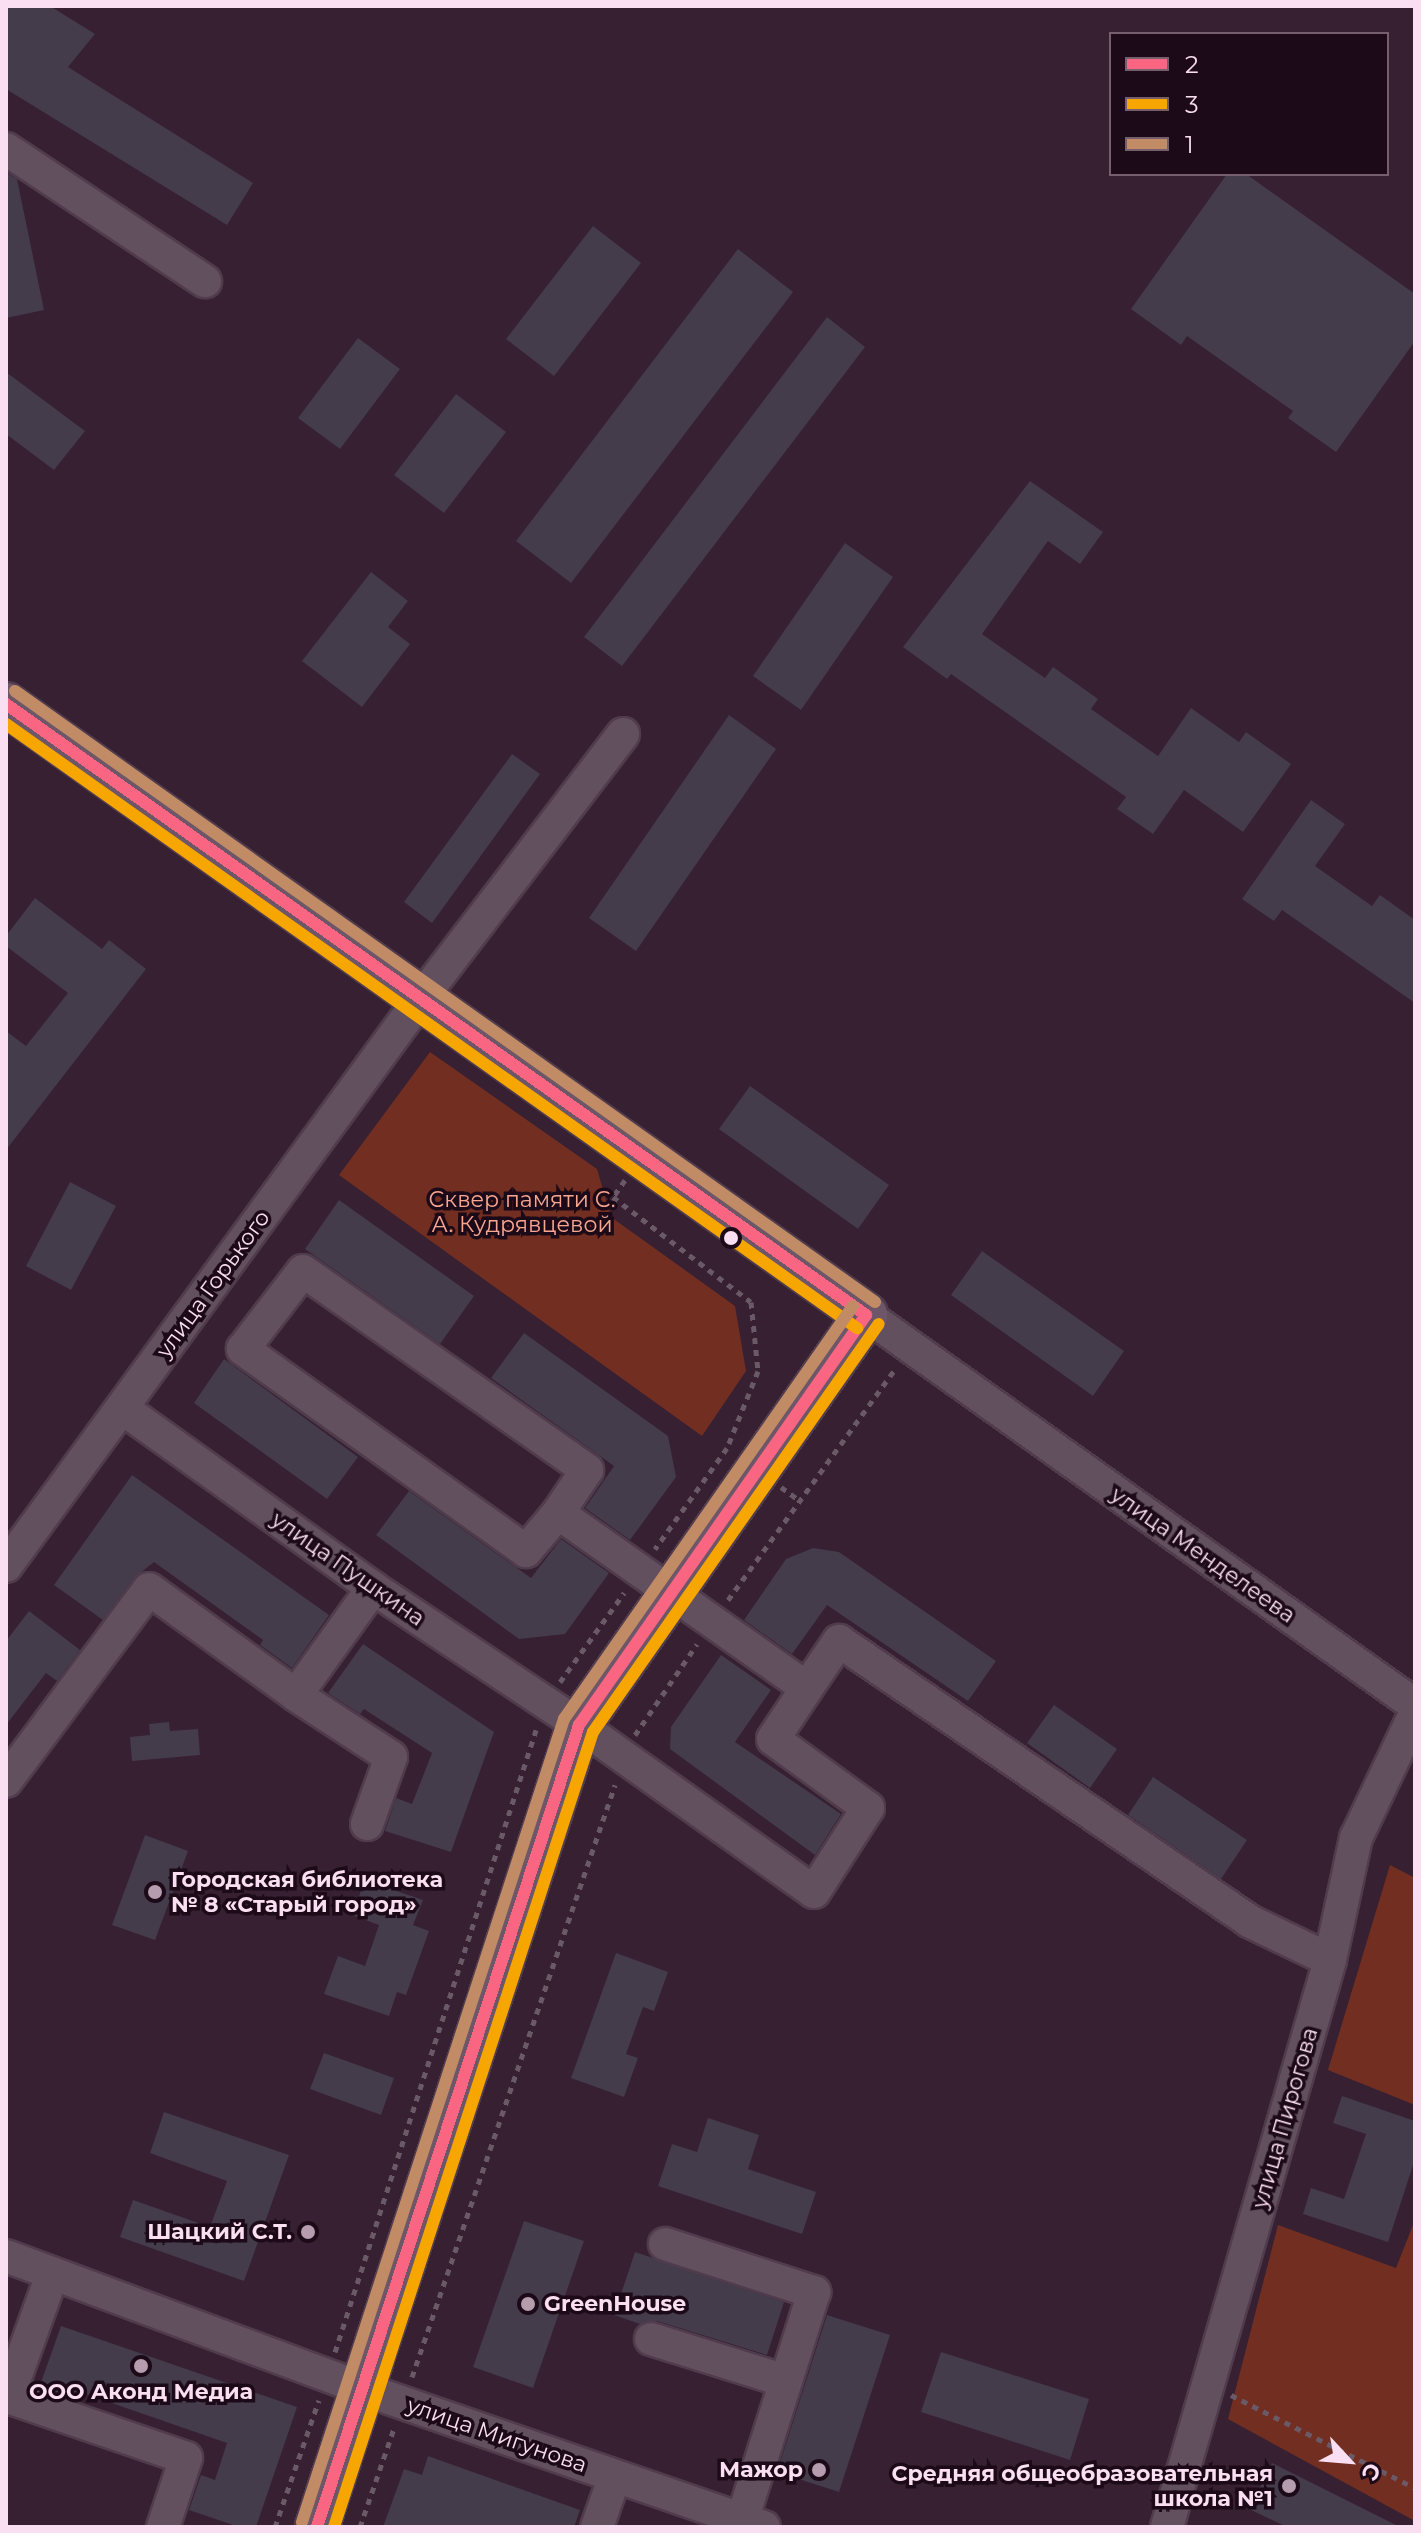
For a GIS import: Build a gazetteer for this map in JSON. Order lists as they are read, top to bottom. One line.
{"streets":{"street":["улица Горького","улица Менделеева","улица Пушкина","улица Пирогова","улица Мигунова"]},"crossings":[["улица Горького","улица Пушкина"]],"parks":["Сквер памяти С. А. Кудрявцевой"],"places":["Городская библиотека № 8 «Старый город»","Шацкий С.Т.","GreenHouse","ООО Аконд Медиа","Мажор","Средняя общеобразовательная школа №1"],"lines":["transit line 1","transit line 2","transit line 3"],"legend":["2","3","1"],"north":"bottom right"}
